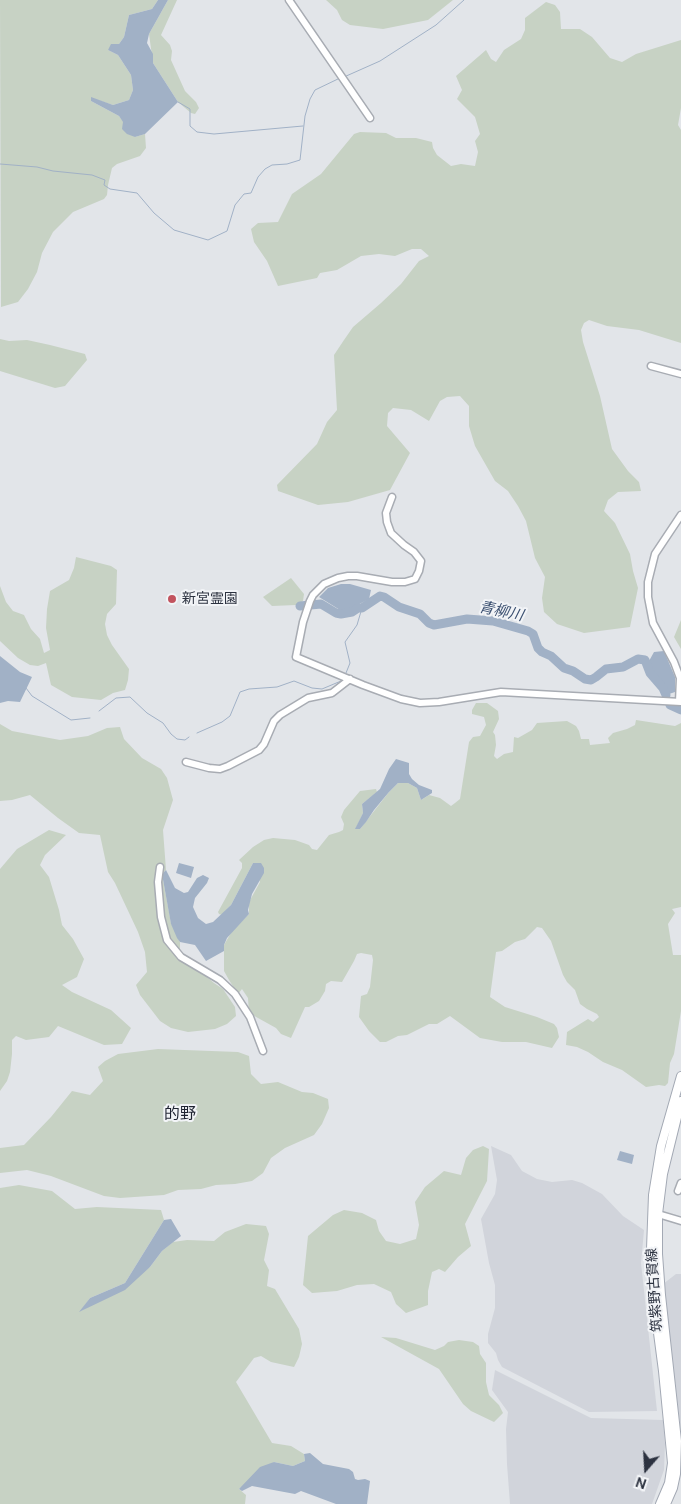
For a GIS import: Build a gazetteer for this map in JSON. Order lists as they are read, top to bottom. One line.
{"streets":{"main road":["筑紫野古賀線"]},"districts":["的野"],"water":["青柳川"],"places":["新宮霊園"],"north":"bottom"}
